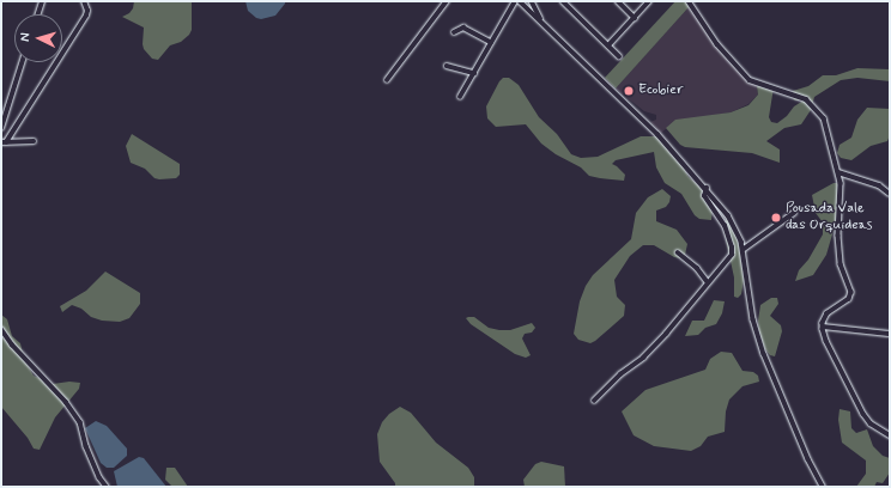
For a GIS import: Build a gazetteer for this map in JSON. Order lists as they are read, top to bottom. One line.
{"places":["Ecobier","Pousada Vale das Orquideas"],"north":"left"}
